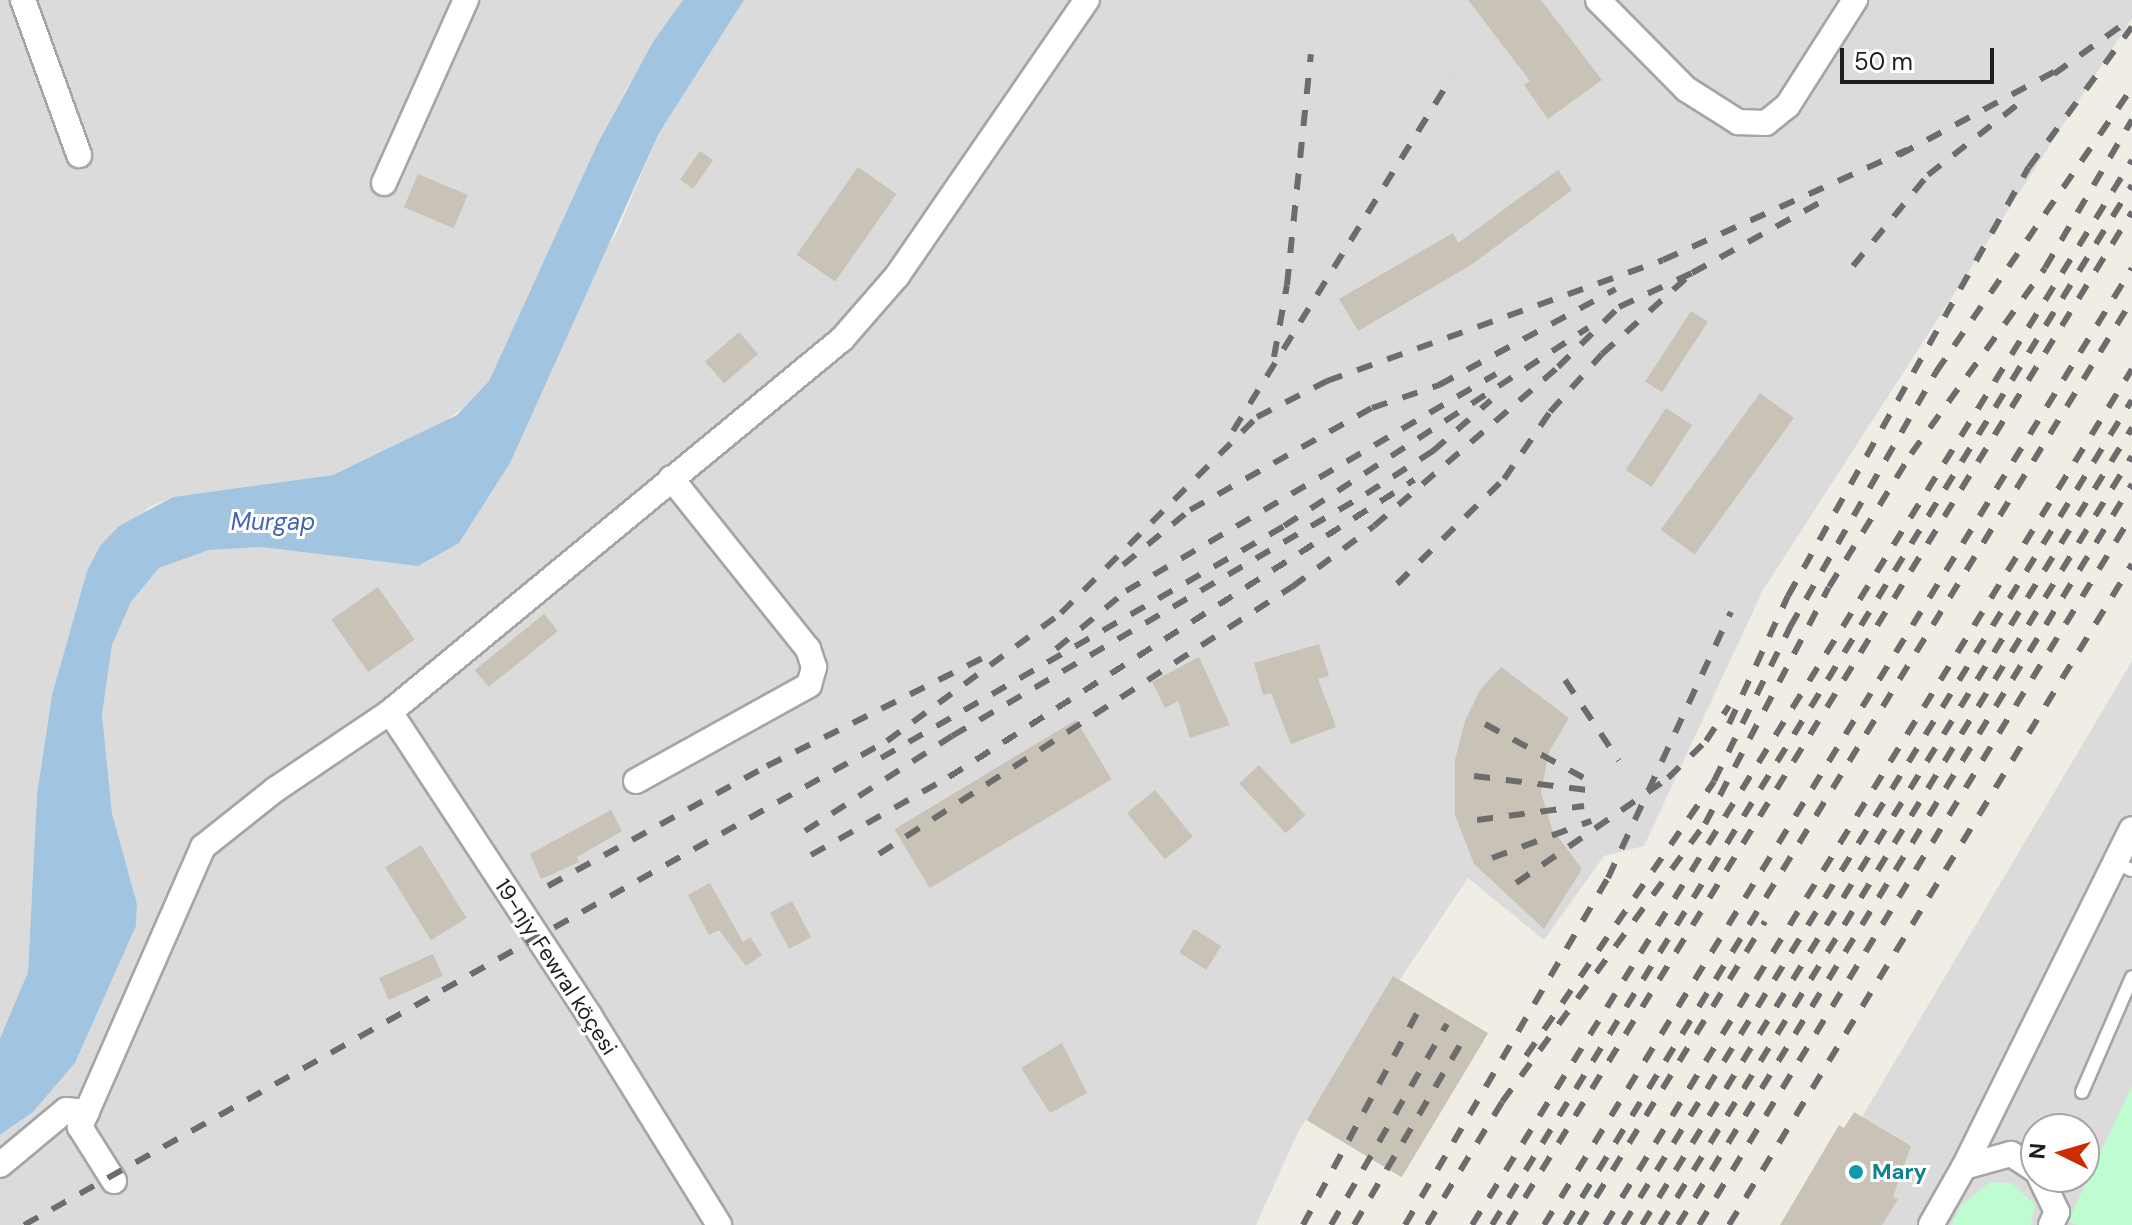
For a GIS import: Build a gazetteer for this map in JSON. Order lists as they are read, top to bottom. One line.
{"streets":{"street":["19-njy Fewral köçesi"]},"water":["Murgap"],"places":["Mary"],"scale_bar":"50 m","north":"left"}
